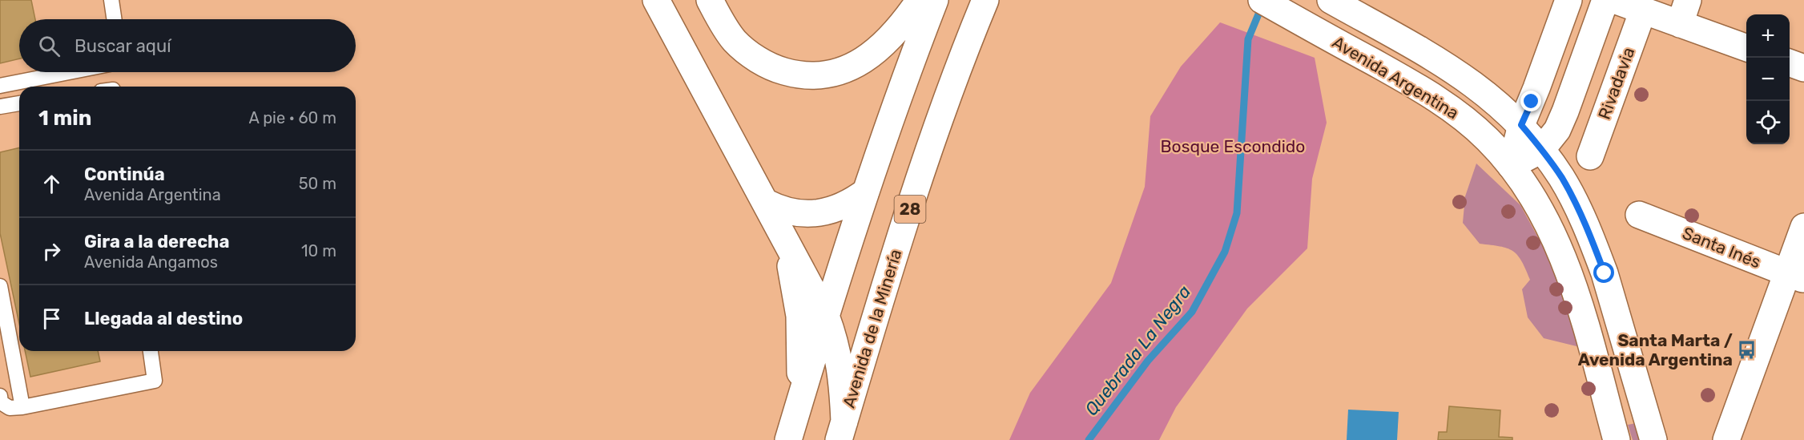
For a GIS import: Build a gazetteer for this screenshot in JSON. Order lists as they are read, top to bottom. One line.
{"streets":{"main road":["Avenida Argentina","Rivadavia","28","Santa Inés","Avenida de la Minería"]},"water":["Quebrada La Negra"],"parks":["Bosque Escondido"],"places":{"bus stop":["Santa Marta / Avenida Argentina"]},"page":{"map_buttons":["+","−"],"search":"Buscar aquí","heading":["1 min","A pie · 60 m"],"list":[["Continúa","Avenida Argentina","50 m"],["Gira a la derecha","Avenida Angamos","10 m"],"Llegada al destino"]}}
